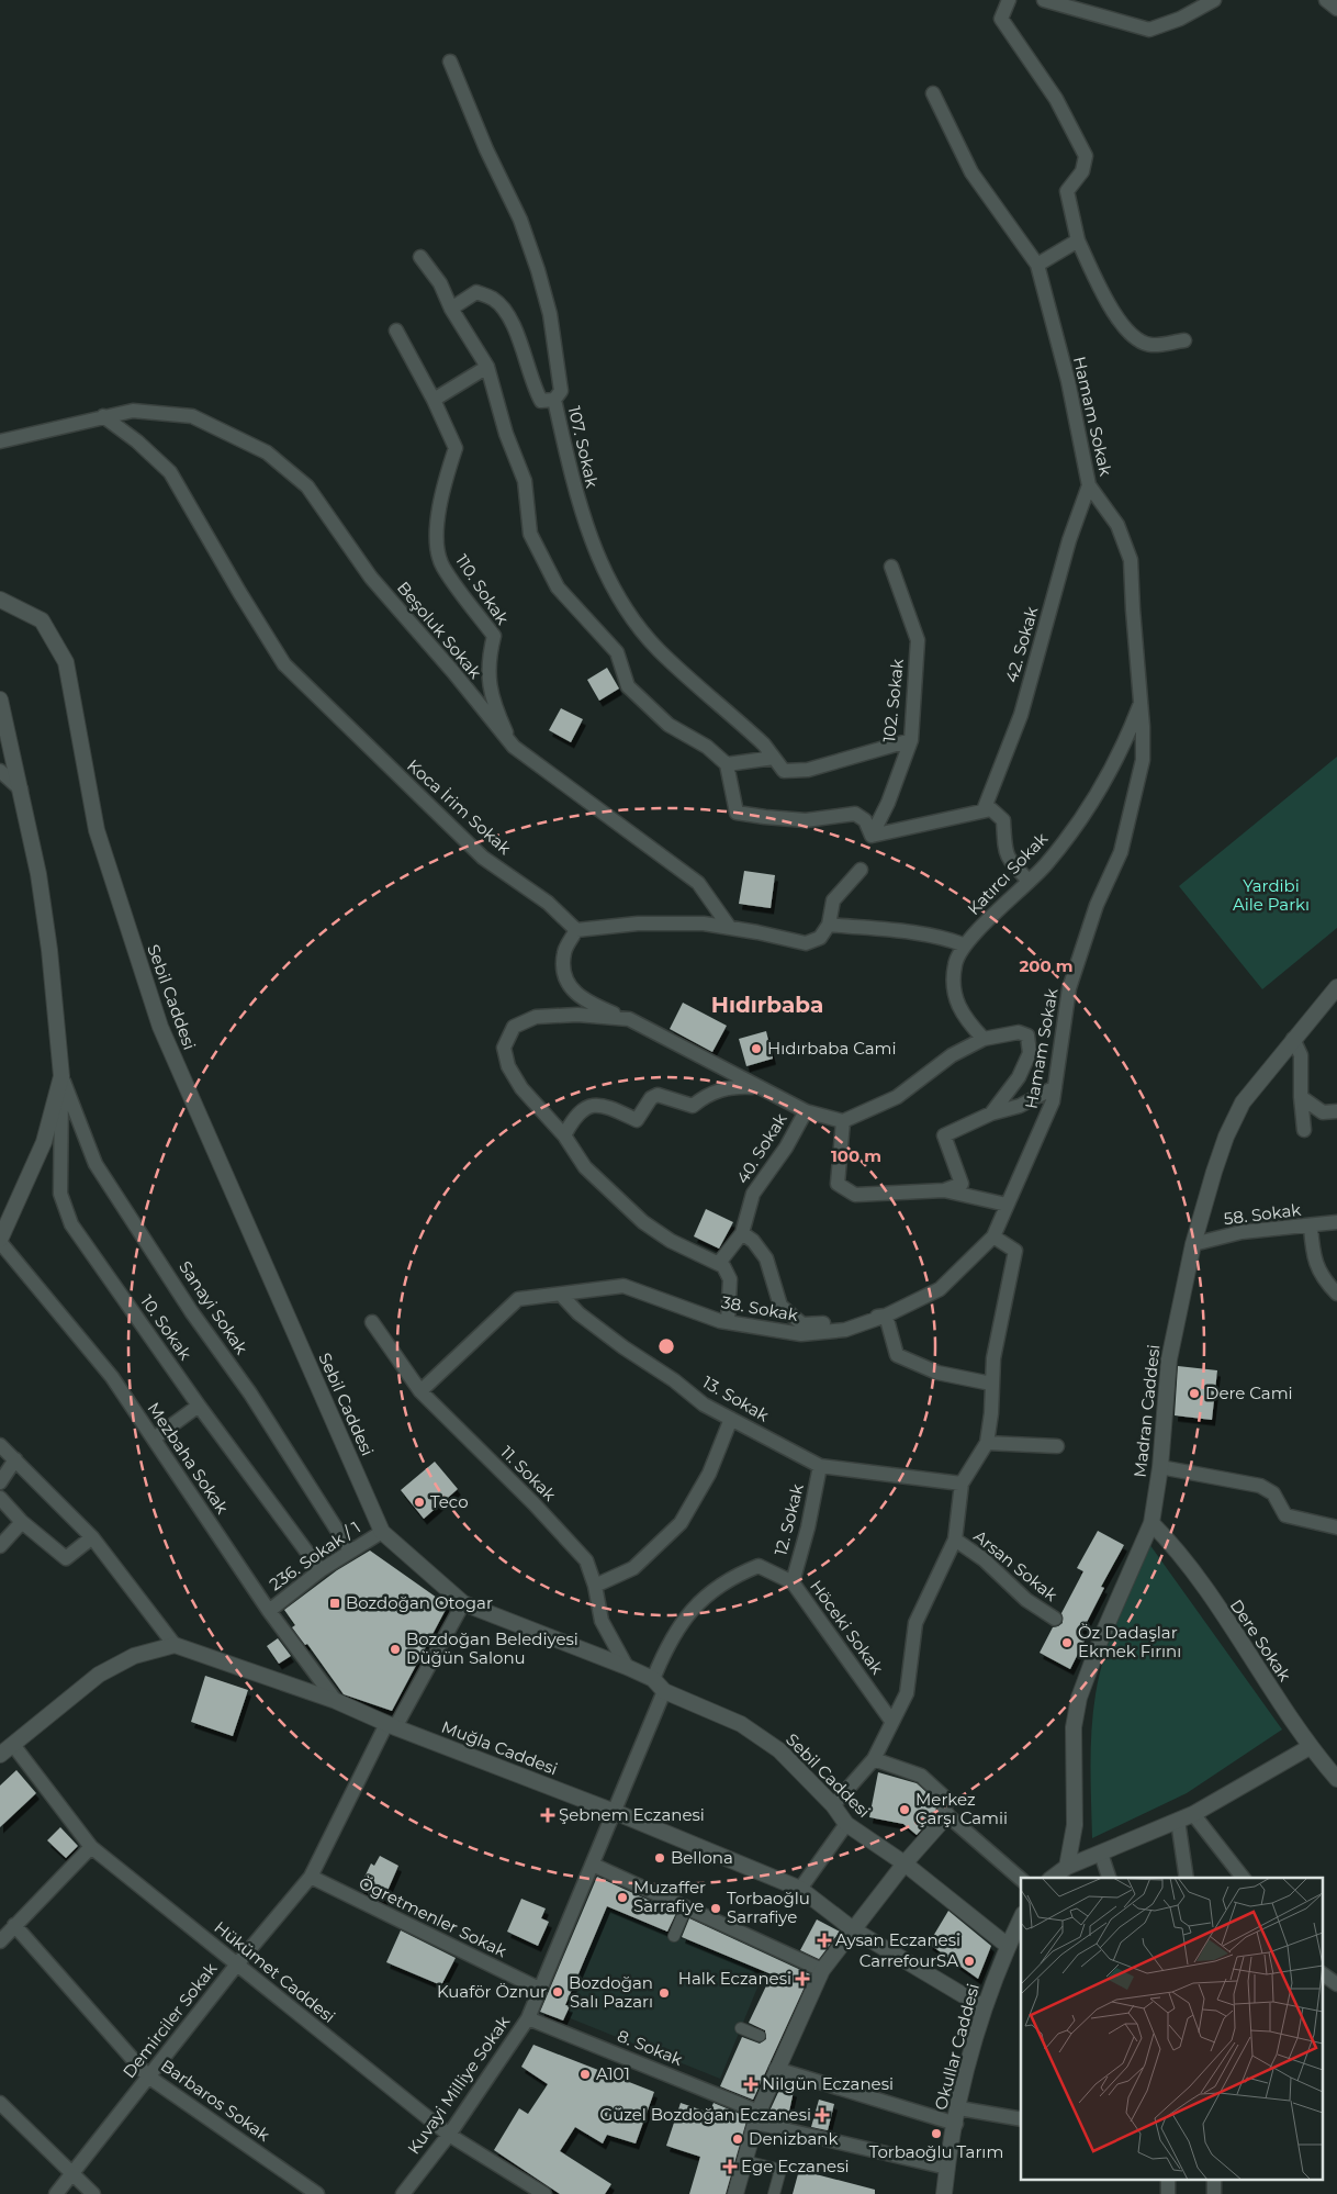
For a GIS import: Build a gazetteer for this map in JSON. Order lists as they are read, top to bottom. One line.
{"streets":{"street":["Hamam Sokak","107. Sokak","110. Sokak","Beşoluk Sokak","42. Sokak","102. Sokak","Koca İrim Sokak","Katırcı Sokak","Sebil Caddesi","40. Sokak","58. Sokak","Sanayi Sokak","38. Sokak","10. Sokak","13. Sokak","Madran Caddesi","Mezbaha Sokak","11. Sokak","12. Sokak","236. Sokak / 1","Arsan Sokak","Höceki Sokak","Dere Sokak","Muğla Caddesi","Ögretmenler Sokak","Hükümet Caddesi","Demirciler Sokak","Okullar Caddesi","8. Sokak","Kuvayi Milliye Sokak","Barbaros Sokak"]},"crossings":[["Hamam Sokak","42. Sokak"],["Hamam Sokak","Katırcı Sokak"],["Hamam Sokak","38. Sokak"],["107. Sokak","102. Sokak"],["110. Sokak","Beşoluk Sokak"],["Beşoluk Sokak","Koca İrim Sokak"],["Sebil Caddesi","11. Sokak"],["Sebil Caddesi","236. Sokak / 1"],["Sebil Caddesi","Höceki Sokak"],["Sebil Caddesi","Demirciler Sokak"],["Sebil Caddesi","Okullar Caddesi"],["Sebil Caddesi","Kuvayi Milliye Sokak"],["58. Sokak","Madran Caddesi"],["Sanayi Sokak","10. Sokak"],["Sanayi Sokak","236. Sokak / 1"],["38. Sokak","13. Sokak"],["10. Sokak","236. Sokak / 1"],["13. Sokak","12. Sokak"],["Madran Caddesi","Dere Sokak"],["Mezbaha Sokak","236. Sokak / 1"],["Mezbaha Sokak","Muğla Caddesi"],["12. Sokak","Höceki Sokak"],["Muğla Caddesi","Demirciler Sokak"],["Muğla Caddesi","Okullar Caddesi"],["Muğla Caddesi","Kuvayi Milliye Sokak"],["Ögretmenler Sokak","Demirciler Sokak"],["Ögretmenler Sokak","Kuvayi Milliye Sokak"],["Hükümet Caddesi","Demirciler Sokak"],["Hükümet Caddesi","Kuvayi Milliye Sokak"],["Demirciler Sokak","Barbaros Sokak"],["Okullar Caddesi","8. Sokak"],["8. Sokak","Kuvayi Milliye Sokak"]],"districts":["Hıdırbaba"],"parks":["Yardibi Aile Parkı"],"places":{"other":["Hıdırbaba Cami","Dere Cami","Teco","Öz Dadaşlar Ekmek Fırını","Bozdoğan Belediyesi Düğün Salonu","Merkez Çarşı Camii","Bellona","Muzaffer Sarrafiye","Torbaoğlu Sarrafiye","CarrefourSA","Kuaför Öznur","Bozdoğan Salı Pazarı","A101","Torbaoğlu Tarım","Denizbank"],"transit":["Bozdoğan Otogar"],"health":["Şebnem Eczanesi","Aysan Eczanesi","Halk Eczanesi","Nilgün Eczanesi","Güzel Bozdoğan Eczanesi","Ege Eczanesi"]},"rings":["200 m","100 m"]}
